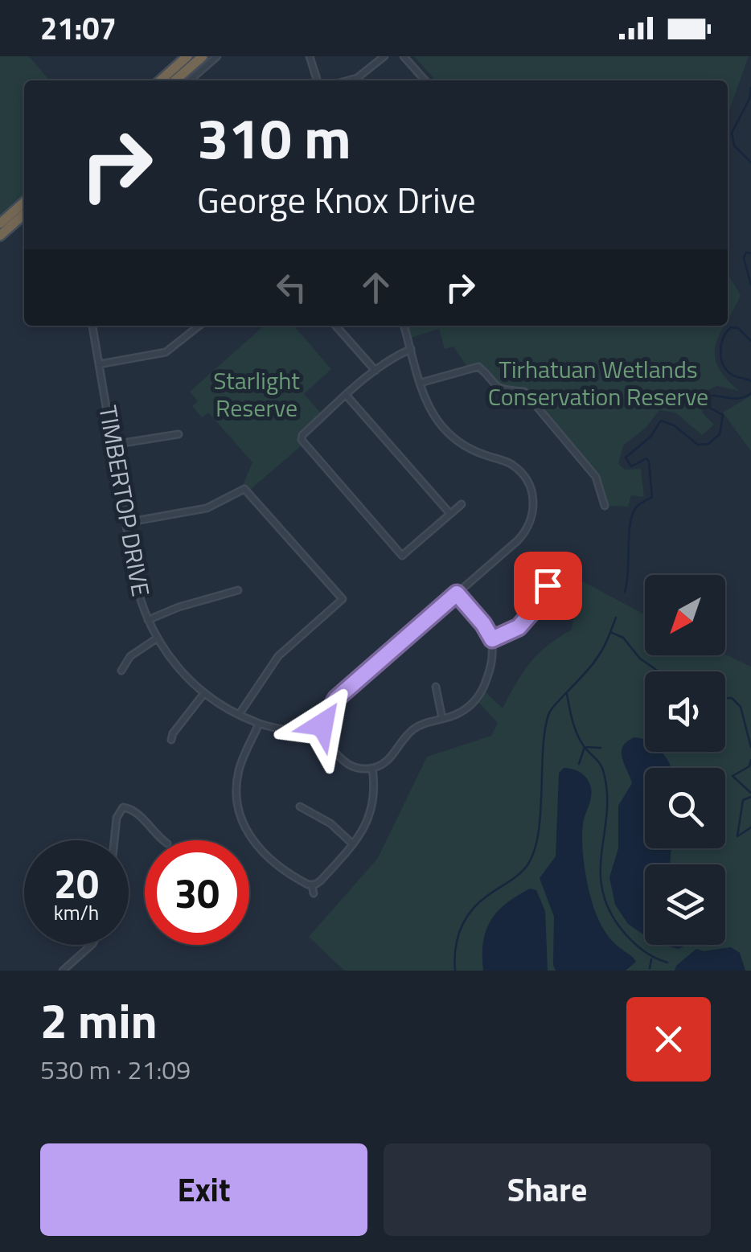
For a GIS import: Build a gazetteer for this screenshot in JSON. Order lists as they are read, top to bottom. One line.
{"streets":{"street":["TIMBERTOP DRIVE"]},"parks":["Tirhatuan Wetlands Conservation Reserve","Starlight Reserve"],"north":"bottom left","page":{"status":"21:07","turn":["310 m","George Knox Drive"],"speed":"20 km/h","limit":"30","heading":["2 min","530 m · 21:09"],"buttons":["Exit","Share"]}}
